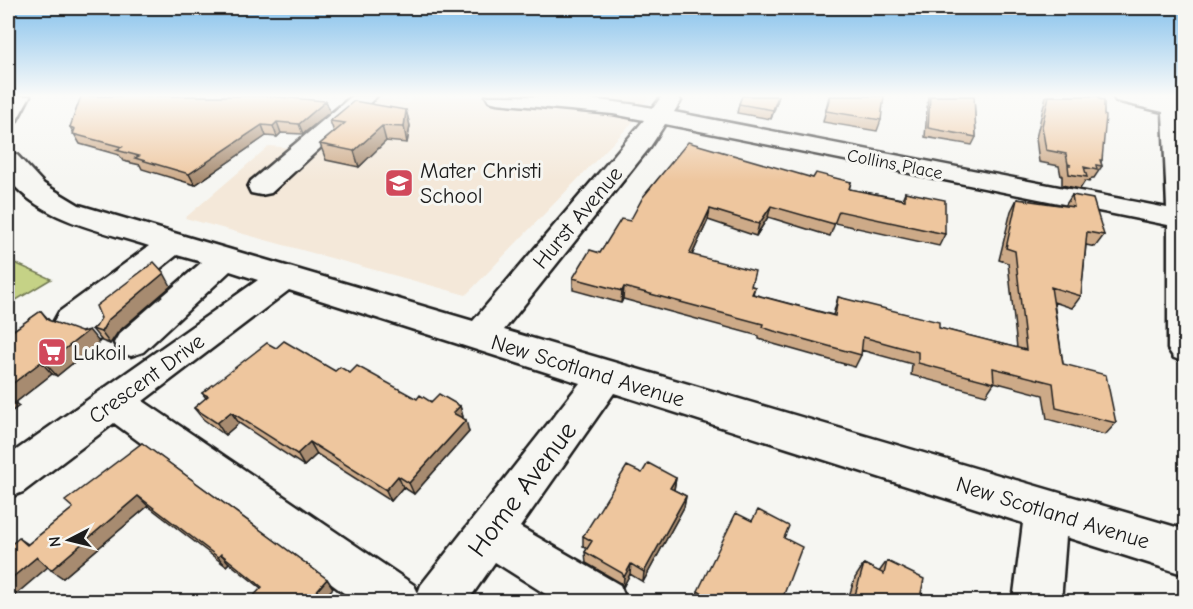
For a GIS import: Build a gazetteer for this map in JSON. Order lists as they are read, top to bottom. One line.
{"streets":{"street":["Collins Place","Hurst Avenue","New Scotland Avenue","Crescent Drive","Home Avenue"]},"crossings":[["Hurst Avenue","New Scotland Avenue"],["New Scotland Avenue","Crescent Drive"],["New Scotland Avenue","Home Avenue"]],"places":{"school or university":["Mater Christi School"],"supermarket":["Lukoil"]},"north":"left"}
